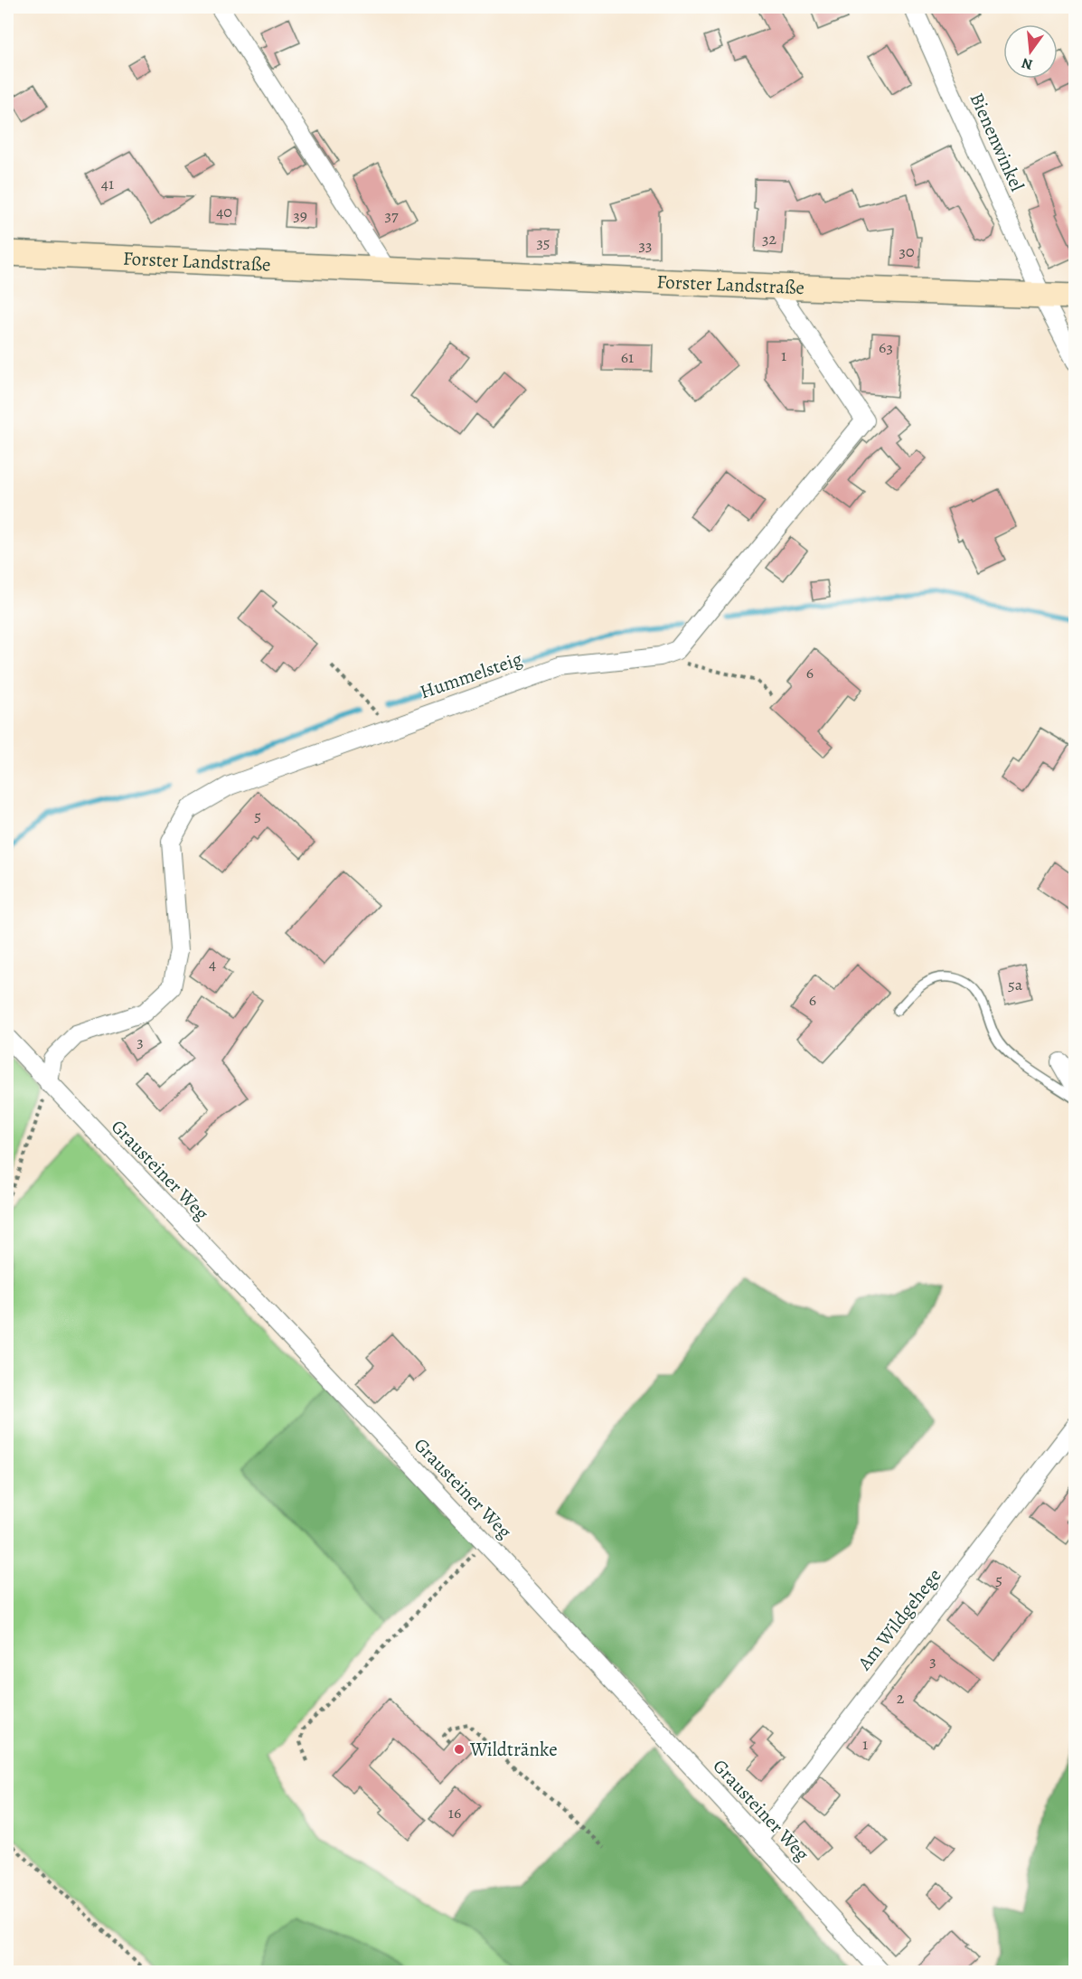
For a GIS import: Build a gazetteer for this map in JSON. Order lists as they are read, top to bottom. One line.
{"streets":{"main road":["Forster Landstraße"],"street":["Bienenwinkel","Hummelsteig","Grausteiner Weg","Am Wildgehege"]},"crossings":[["Bienenwinkel","Forster Landstraße"],["Hummelsteig","Grausteiner Weg"],["Grausteiner Weg","Am Wildgehege"]],"places":["Wildtränke"],"house_numbers":["41","40","39","37","32","35","33","30","63","1","61","6","5","4","5a","6","3","5","3","2","1","16"],"north":"bottom"}
